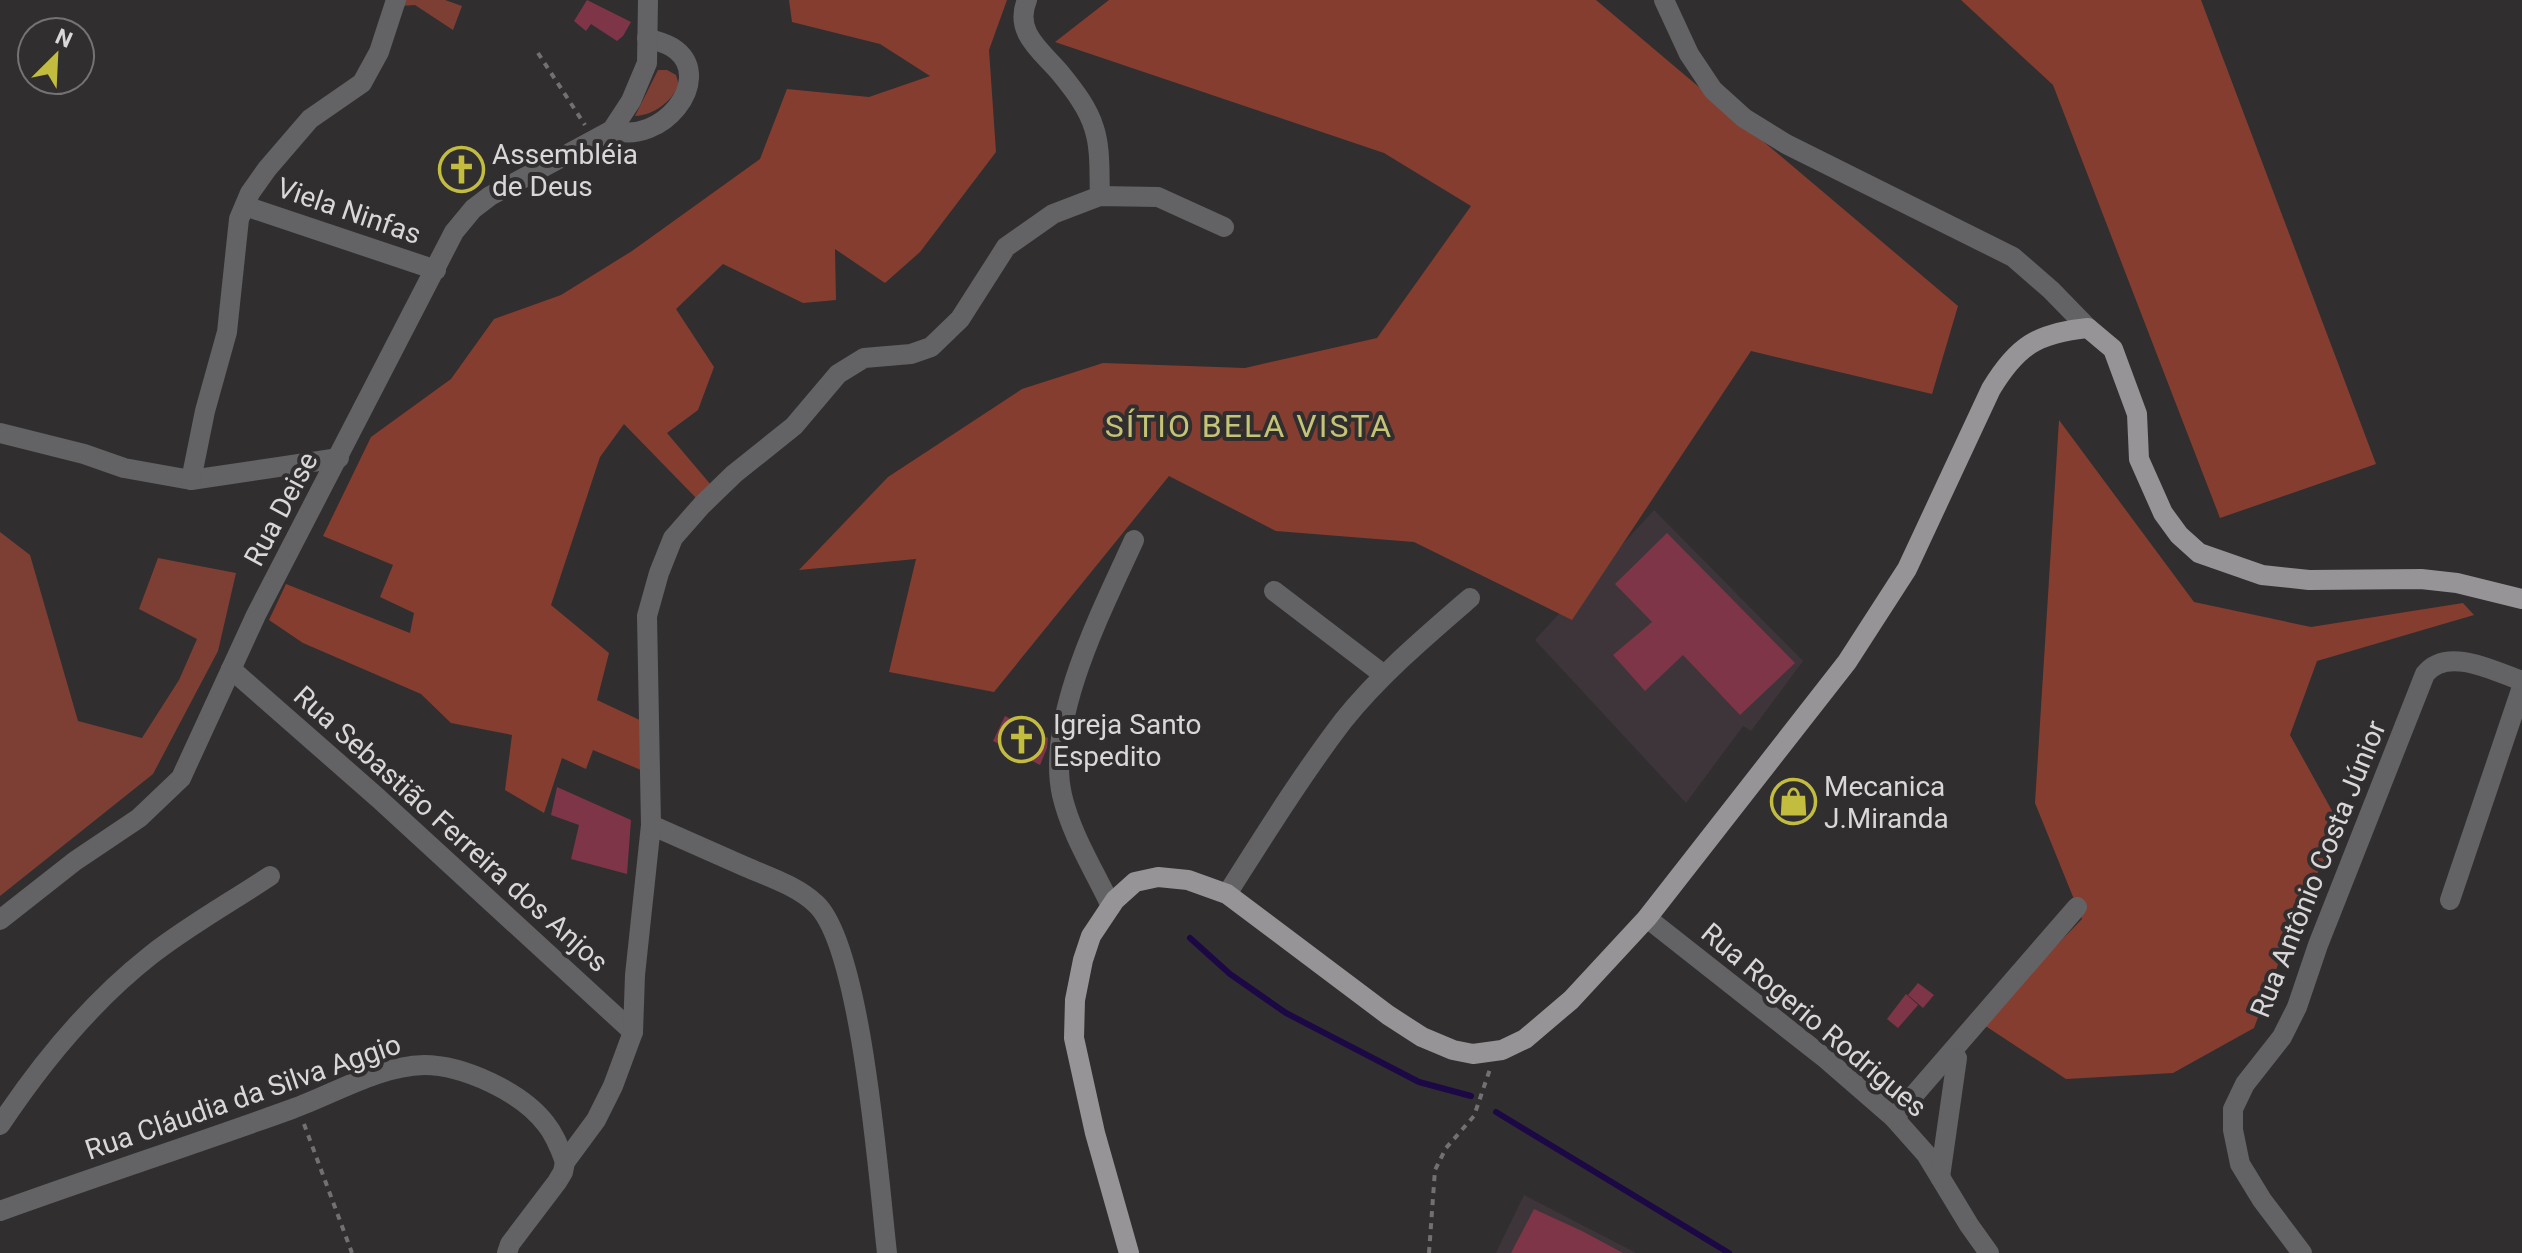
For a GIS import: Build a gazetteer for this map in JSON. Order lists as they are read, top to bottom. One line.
{"streets":{"street":["Viela Ninfas","Rua Deise","Rua Sebastião Ferreira dos Anjos","Rua Antônio Costa Júnior","Rua Rogerio Rodrigues","Rua Cláudia da Silva Aggio"]},"crossings":[["Viela Ninfas","Rua Deise"],["Rua Deise","Rua Sebastião Ferreira dos Anjos"]],"districts":["SÍTIO BELA VISTA"],"places":{"church":["Assembléia de Deus","Igreja Santo Espedito"],"shop":["Mecanica J.Miranda"]},"north":"top right"}
